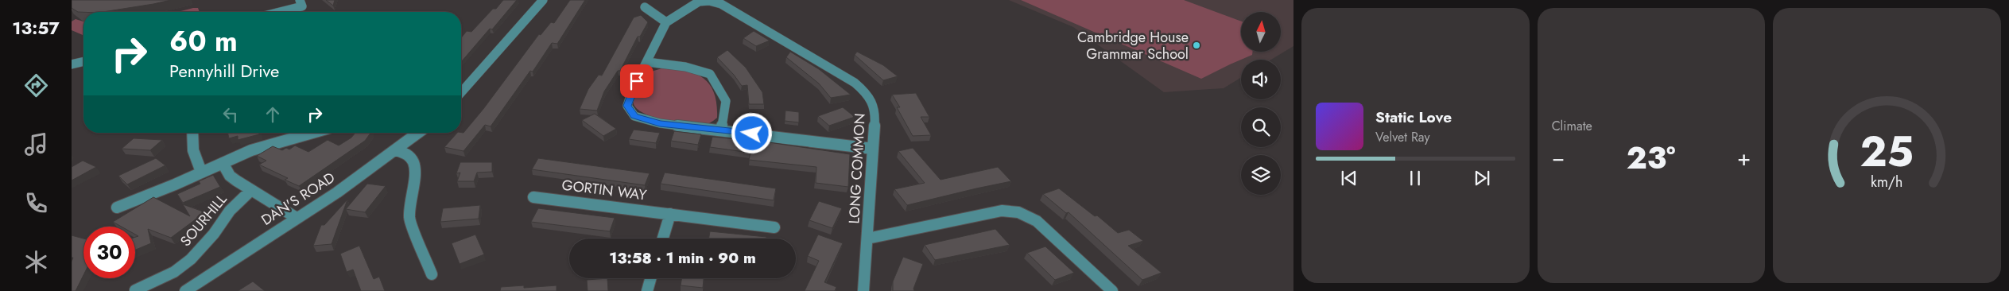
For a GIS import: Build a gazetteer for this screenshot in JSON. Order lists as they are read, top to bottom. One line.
{"streets":{"street":["LONG COMMON","GORTIN WAY","DAN'S ROAD","SOURHILL"]},"crossings":[["DAN'S ROAD","SOURHILL"]],"places":["Cambridge House Grammar School"],"north":"top","page":{"tabs":"13:57","tile":"Climate","turn":["60 m","Pennyhill Drive"],"song":["Static Love","Velvet Ray"],"heat":["−","23°","+"],"limit":"30","trip":"13:58 · 1 min · 90 m","gauge":["25","km/h"]}}
